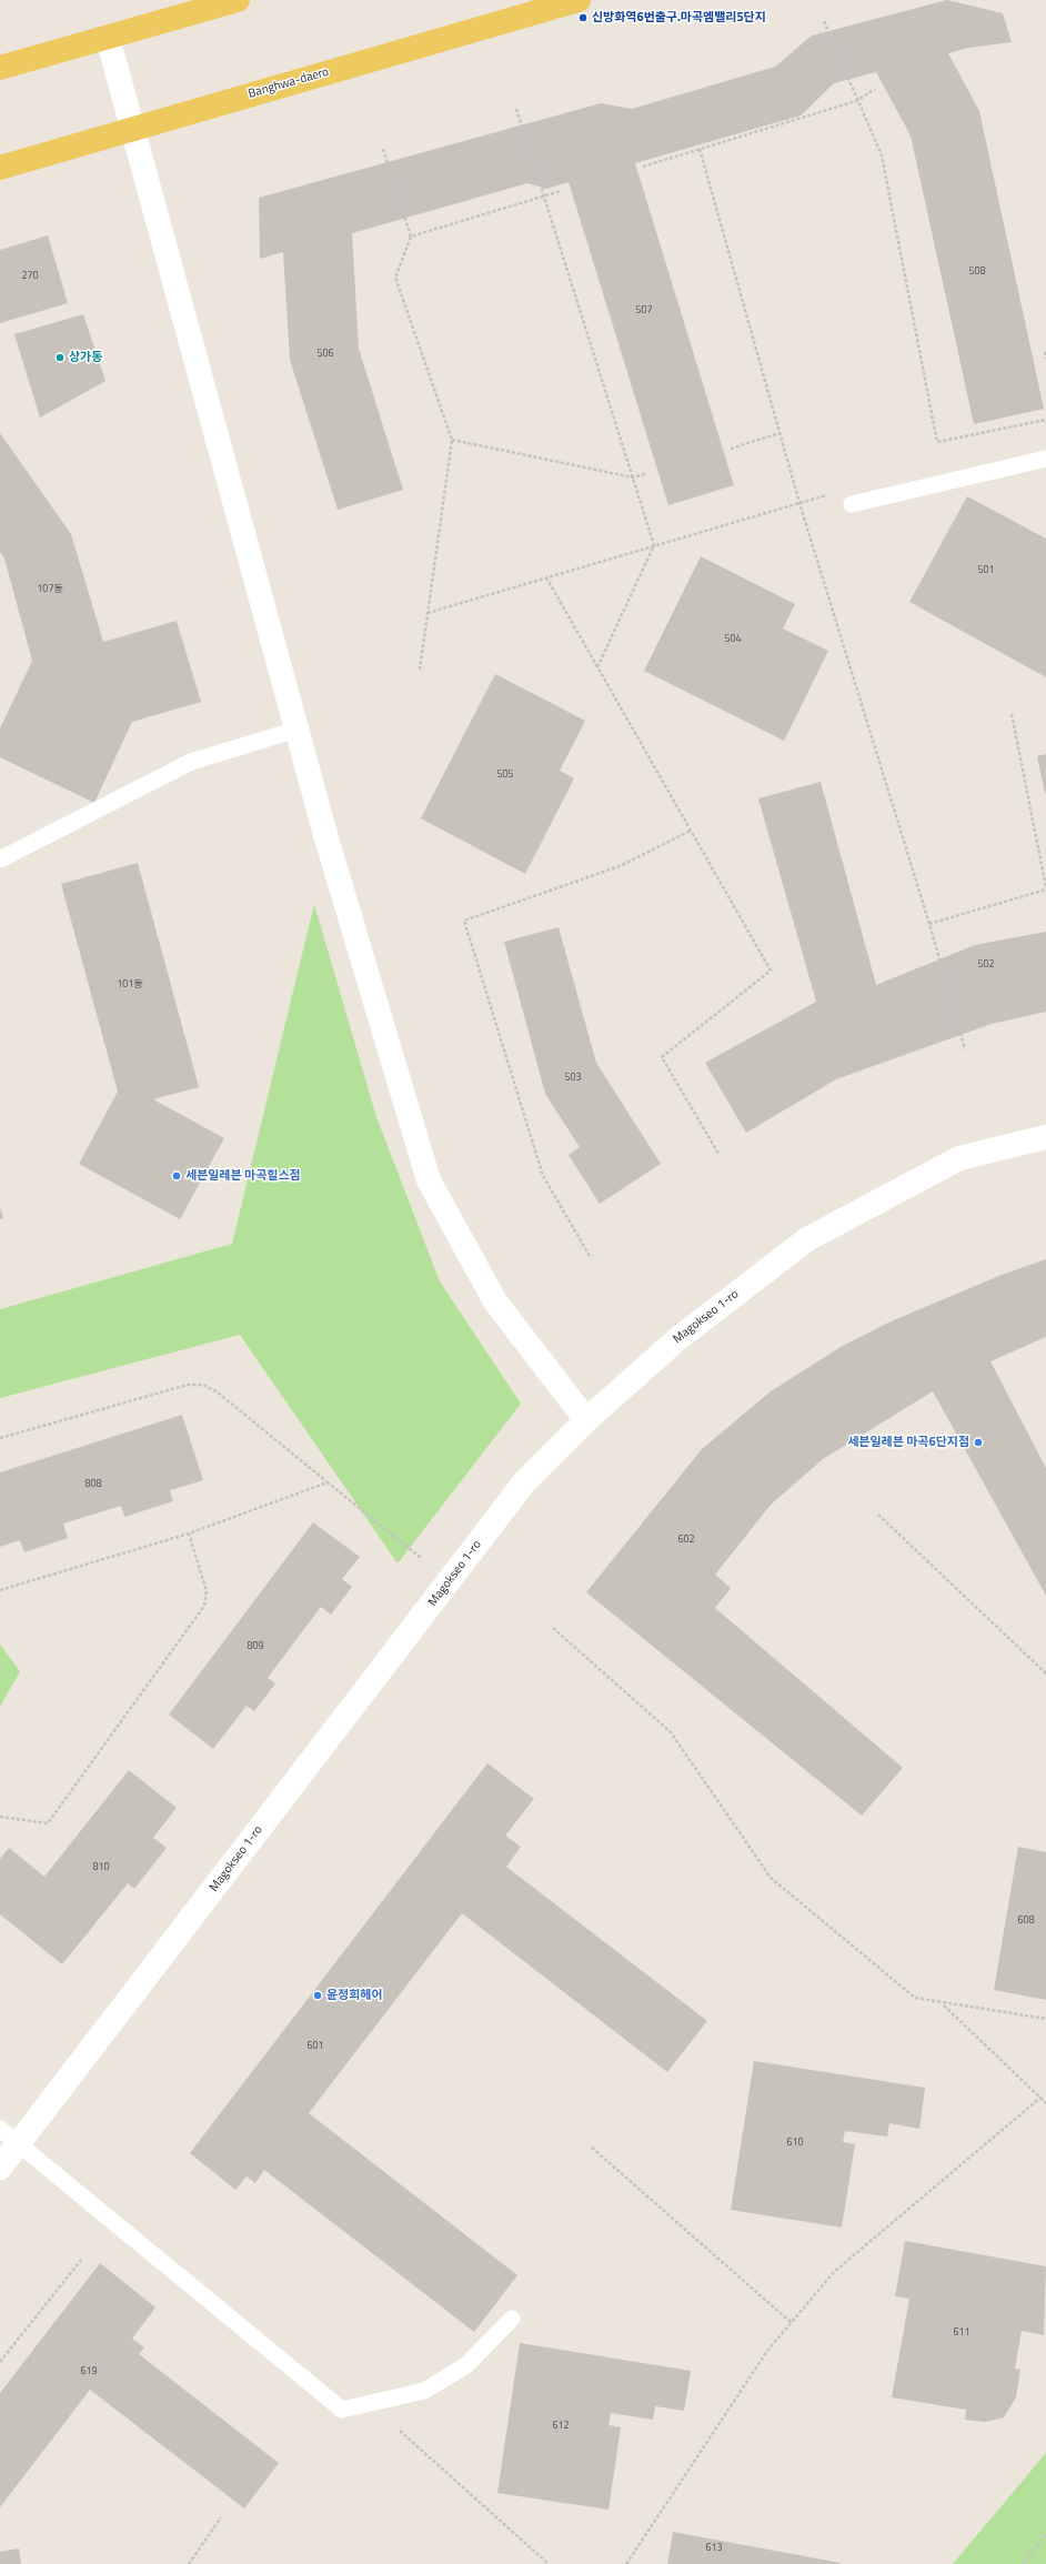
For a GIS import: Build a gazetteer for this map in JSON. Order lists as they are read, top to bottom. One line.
{"streets":{"main road":["Banghwa-daero"],"street":["Magokseo 1-ro"]},"places":["신방화역6번출구.마곡엠밸리5단지","상가동","세븐일레븐 마곡힐스점","세븐일레븐 마곡6단지점","윤정희헤어"],"house_numbers":["508","270","507","506","501","107동","504","505","502","101동","503","808","602","809","810","608","601","610","611","619","612","613"]}
